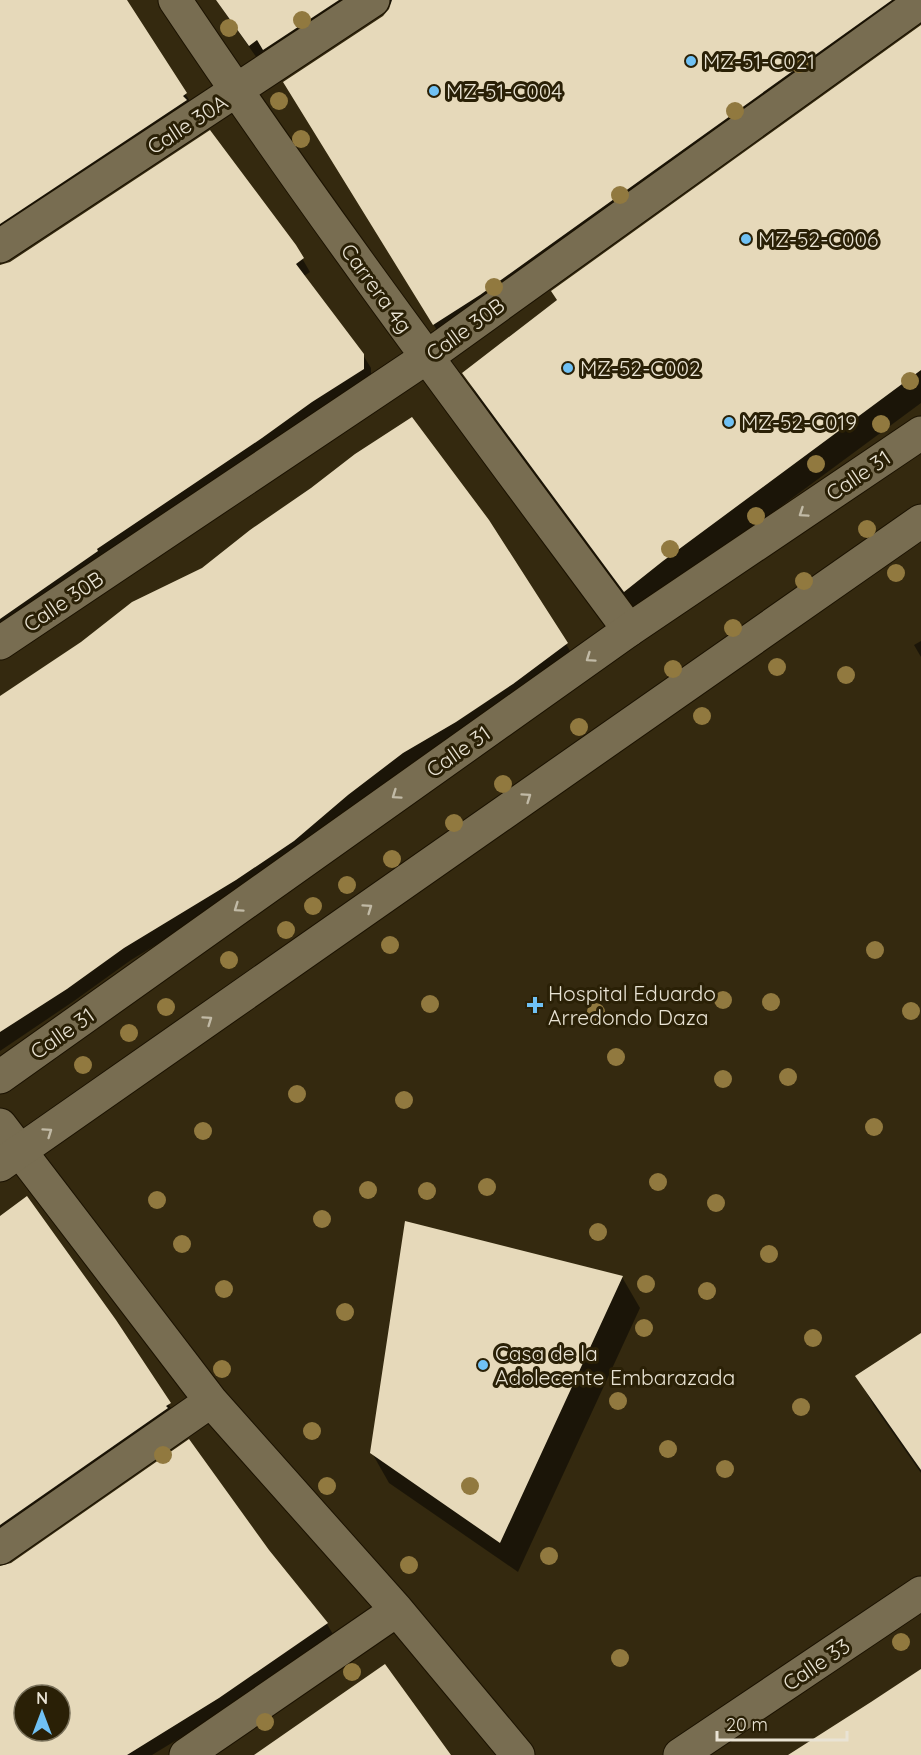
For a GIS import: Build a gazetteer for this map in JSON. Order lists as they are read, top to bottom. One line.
{"streets":{"street":["Calle 30A","Carrera 4g","Calle 30B","Calle 31","Calle 33"]},"crossings":[["Calle 30A","Carrera 4g"],["Carrera 4g","Calle 30B"],["Carrera 4g","Calle 31"]],"places":{"other":["MZ-51-C021","MZ-51-C004","MZ-52-C006","MZ-52-C002","MZ-52-C019","Casa de la Adolecente Embarazada"],"health":["Hospital Eduardo Arredondo Daza"]},"scale_bar":"20 m","north":"top"}
